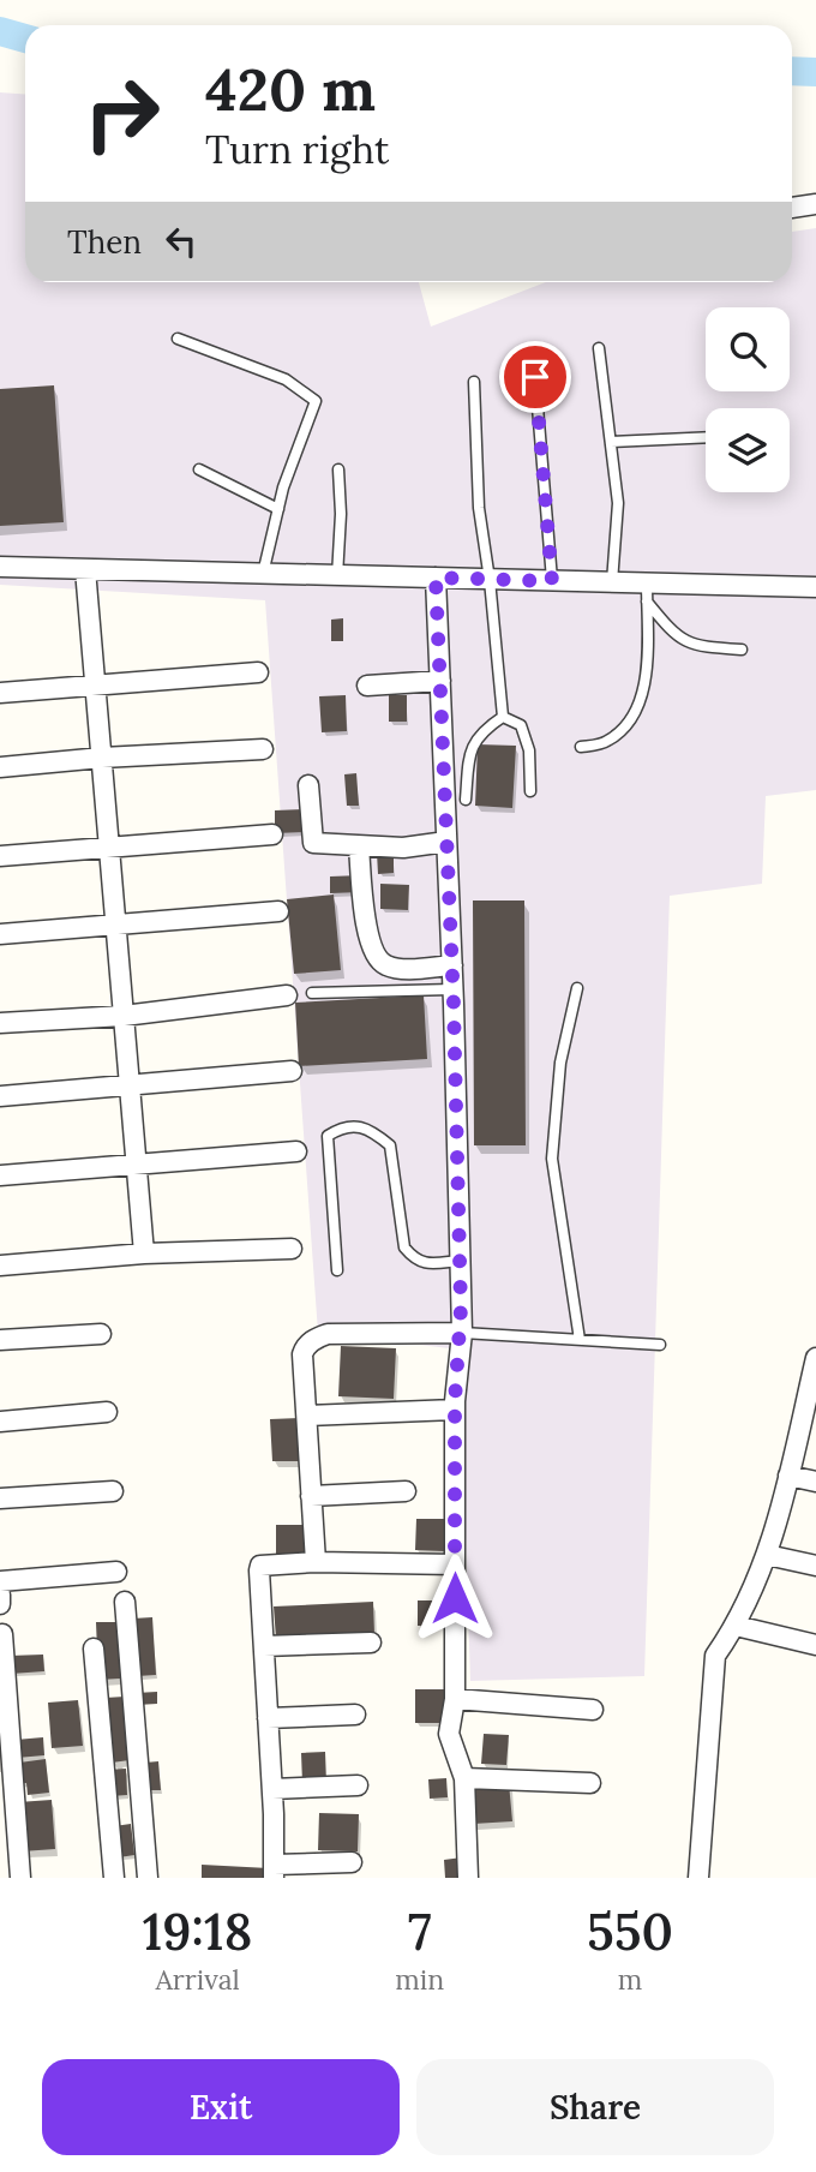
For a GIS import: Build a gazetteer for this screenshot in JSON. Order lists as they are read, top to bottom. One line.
{"page":{"turn":["420 m","Turn right"],"then":"Then","eta":["19:18","Arrival","7","min","550","m"],"buttons":["Exit","Share"]}}
